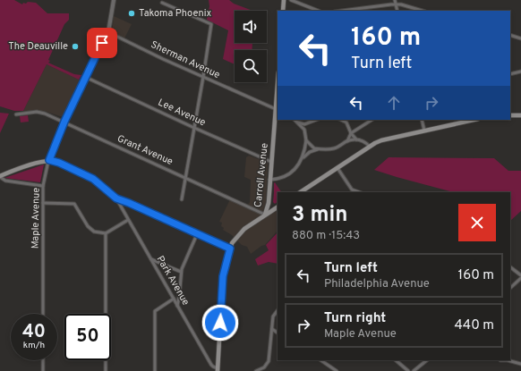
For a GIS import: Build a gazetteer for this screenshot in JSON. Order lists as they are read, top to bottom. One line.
{"streets":{"main road":["Carroll Avenue"],"street":["Sherman Avenue","Lee Avenue","Grant Avenue","Maple Avenue","Park Avenue"]},"crossings":[["Sherman Avenue","Carroll Avenue"],["Sherman Avenue","Maple Avenue"],["Lee Avenue","Carroll Avenue"],["Lee Avenue","Maple Avenue"],["Grant Avenue","Carroll Avenue"],["Grant Avenue","Maple Avenue"],["Carroll Avenue","Park Avenue"]],"places":["Takoma Phoenix","The Deauville"],"page":{"turn":["160 m","Turn left"],"heading":["3 min","880 m · 15:43"],"list":[{"name":"Turn left","note":"Philadelphia Avenue","value":"160 m"},{"name":"Turn right","note":"Maple Avenue","value":"440 m"}],"speed":"40 km/h","limit":"50"}}
